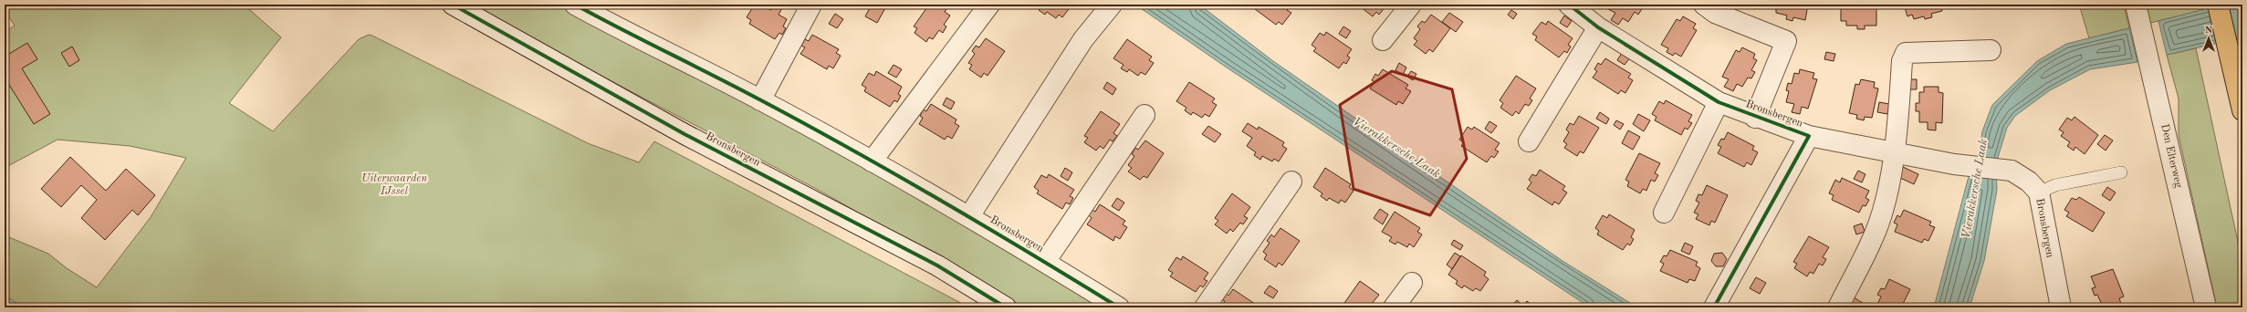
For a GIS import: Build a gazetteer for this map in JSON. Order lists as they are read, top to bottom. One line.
{"streets":{"street":["Bronsbergen","Den Elterweg"]},"water":["Vierakkersche Laak"],"parks":["Uiterwaarden IJssel"],"north":"top"}
